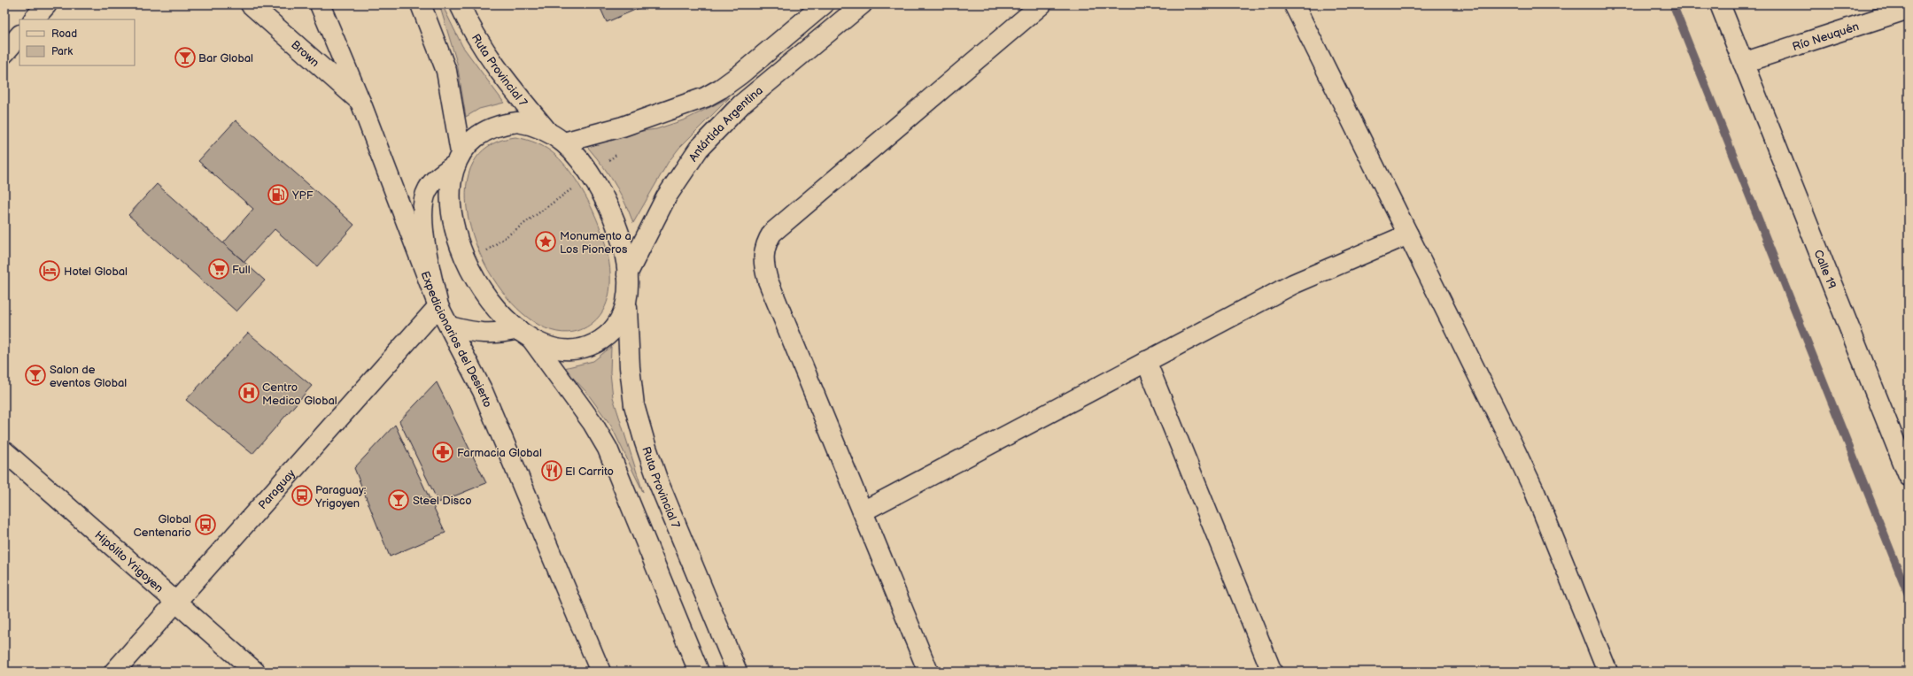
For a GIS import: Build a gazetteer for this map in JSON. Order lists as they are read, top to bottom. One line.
{"streets":{"main road":["Río Neuquén","Brown","Ruta Provincial 7","Antártida Argentina","Calle 19","Expedicionarios del Desierto","Paraguay","Hipólito Yrigoyen"]},"crossings":[["Río Neuquén","Calle 19"],["Brown","Expedicionarios del Desierto"],["Ruta Provincial 7","Antártida Argentina"],["Expedicionarios del Desierto","Paraguay"],["Paraguay","Hipólito Yrigoyen"]],"places":{"bar":["Bar Global","Salon de eventos Global","Steel Disco"],"fuel station":["YPF"],"place":["Monumento a Los Pioneros"],"supermarket":["Full"],"hotel":["Hotel Global"],"hospital":["Centro Medico Global"],"pharmacy":["Farmacia Global"],"restaurant":["El Carrito"],"bus stop":["Paraguay: Yrigoyen","Global Centenario"]},"legend":["Road","Park"]}
